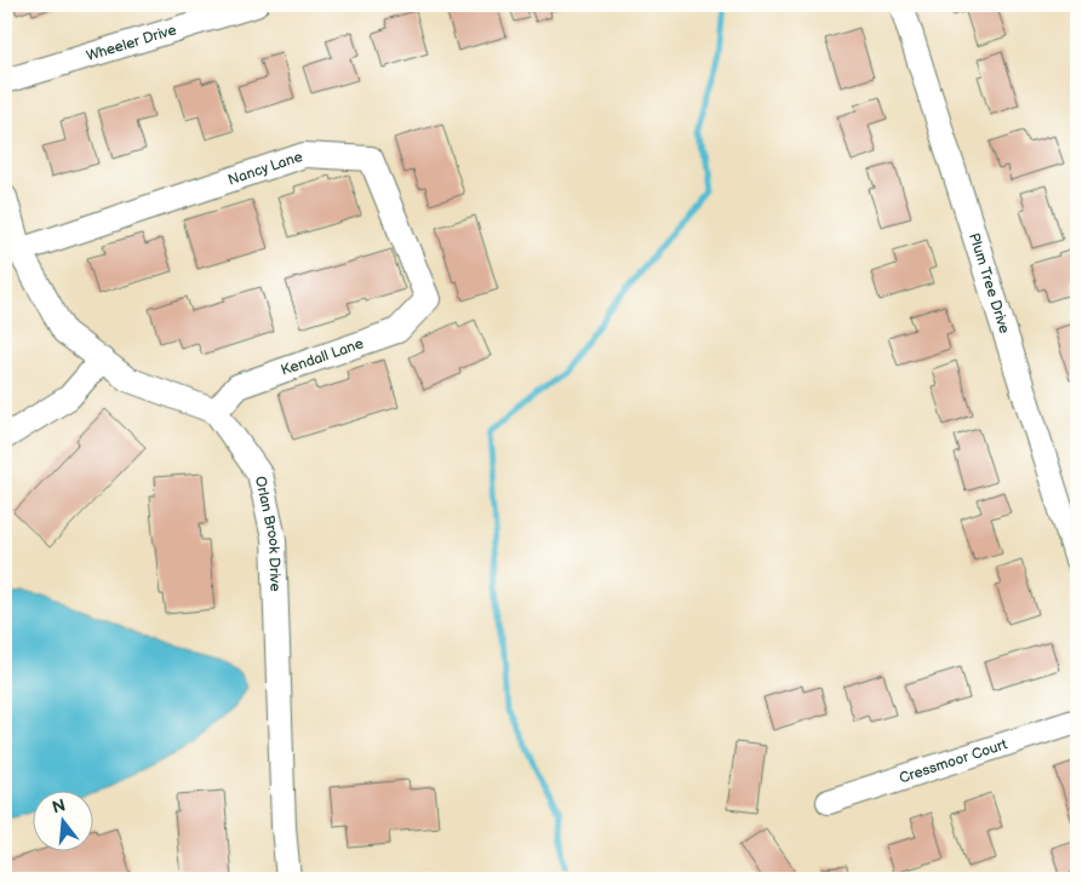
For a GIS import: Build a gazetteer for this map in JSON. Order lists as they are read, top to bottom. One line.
{"streets":{"street":["Wheeler Drive","Nancy Lane","Plum Tree Drive","Kendall Lane","Orlan Brook Drive","Cressmoor Court"]},"crossings":[["Nancy Lane","Kendall Lane"],["Kendall Lane","Orlan Brook Drive"]],"north":"top"}
